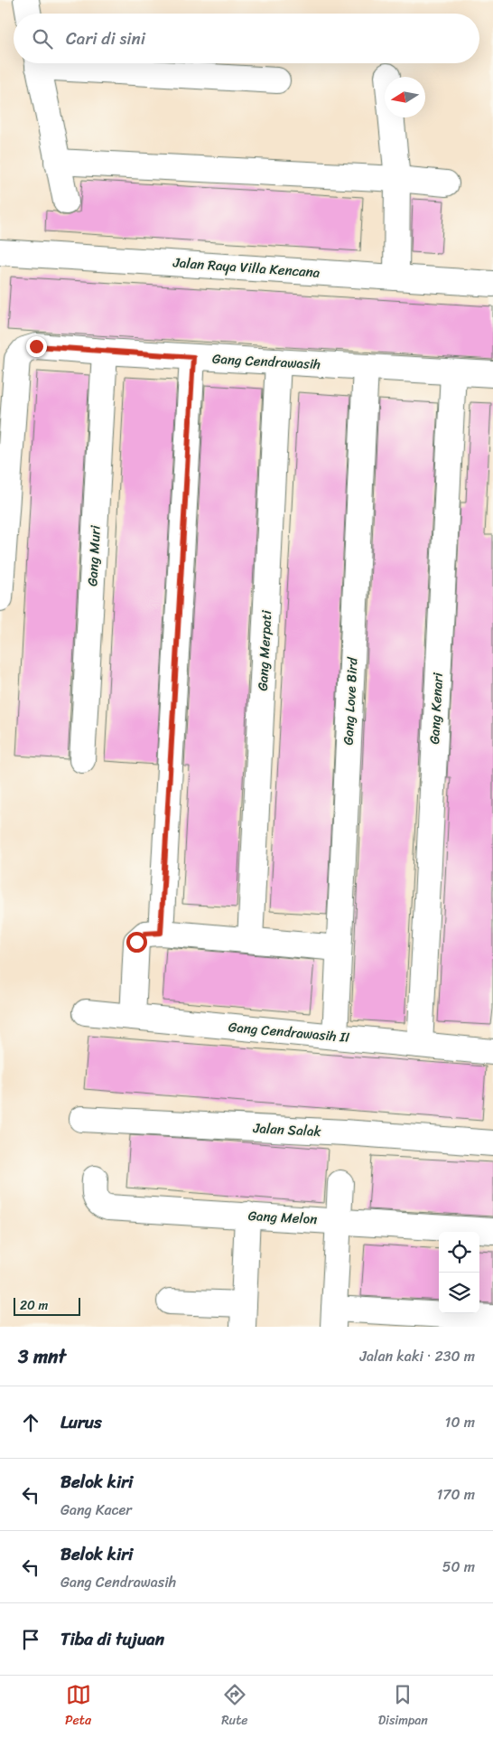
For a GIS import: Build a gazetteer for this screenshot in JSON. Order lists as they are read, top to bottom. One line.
{"streets":{"street":["Jalan Raya Villa Kencana","Gang Cendrawasih","Gang Muri","Gang Merpati","Gang Love Bird","Gang Kenari","Gang Cendrawasih II","Jalan Salak","Gang Melon"]},"crossings":[["Gang Cendrawasih","Gang Muri"],["Gang Cendrawasih","Gang Merpati"],["Gang Cendrawasih","Gang Love Bird"],["Gang Cendrawasih","Gang Kenari"],["Gang Love Bird","Gang Cendrawasih II"],["Gang Kenari","Gang Cendrawasih II"]],"scale_bar":"20 m","north":"left","page":{"search":"Cari di sini","scale":"20 m","heading":["3 mnt","Jalan kaki · 230 m"],"list":[["Lurus","10 m"],["Belok kiri","Gang Kacer","170 m"],["Belok kiri","Gang Cendrawasih","50 m"],"Tiba di tujuan"],"nav":["Peta","Rute","Disimpan"]}}
